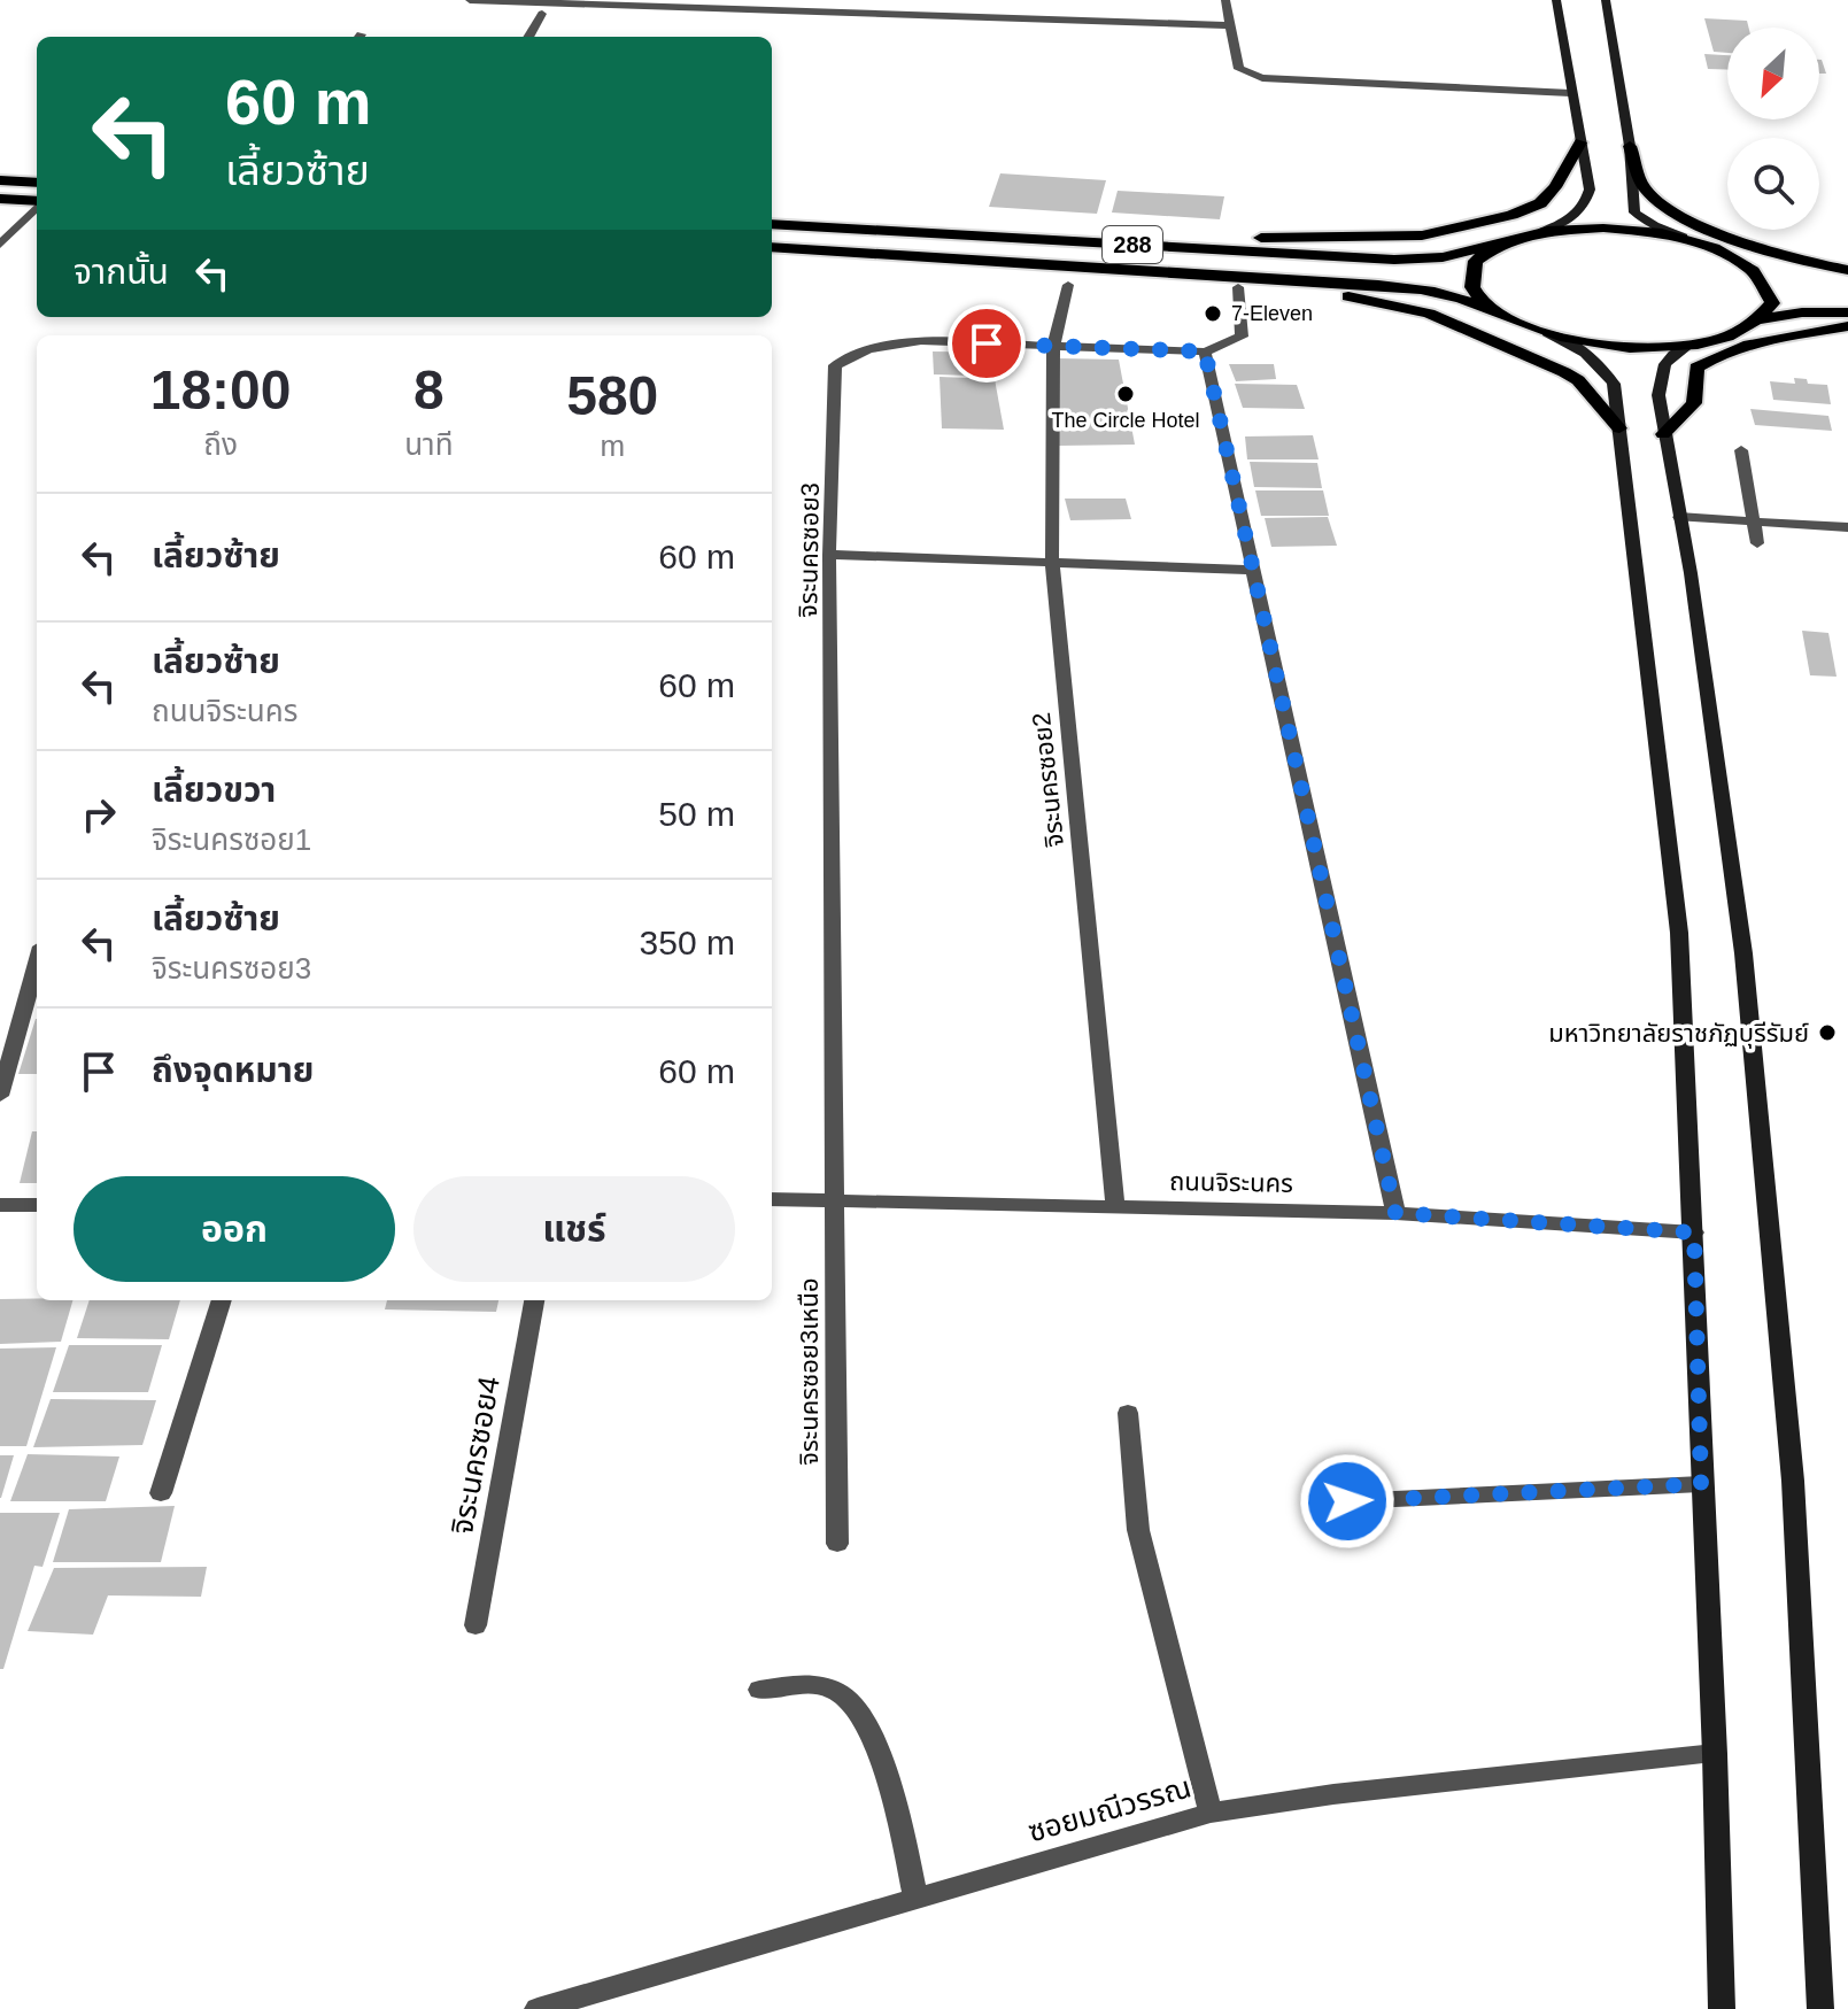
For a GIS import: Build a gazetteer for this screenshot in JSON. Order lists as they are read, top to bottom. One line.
{"streets":{"main road":["288"],"street":["จิระนครซอย3","จิระนครซอย2","ถนนจิระนคร","จิระนครซอย3เหนือ","จิระนครซอย4","ซอยมณีวรรณ"]},"crossings":[["จิระนครซอย3","จิระนครซอย2"],["จิระนครซอย3","ถนนจิระนคร"],["จิระนครซอย3","จิระนครซอย3เหนือ"],["จิระนครซอย2","ถนนจิระนคร"],["ถนนจิระนคร","จิระนครซอย3เหนือ"]],"places":["7-Eleven","The Circle Hotel","มหาวิทยาลัยราชภัฏบุรีรัมย์"],"north":"bottom left","page":{"turn":["60 m","เลี้ยวซ้าย"],"then":"จากนั้น","eta":["18:00","ถึง","8","นาที","580","m"],"list":[{"name":"เลี้ยวซ้าย","value":"60 m"},{"name":"เลี้ยวซ้าย","note":"ถนนจิระนคร","value":"60 m"},{"name":"เลี้ยวขวา","note":"จิระนครซอย1","value":"50 m"},{"name":"เลี้ยวซ้าย","note":"จิระนครซอย3","value":"350 m"},{"name":"ถึงจุดหมาย","value":"60 m"}],"buttons":["ออก","แชร์"]}}
